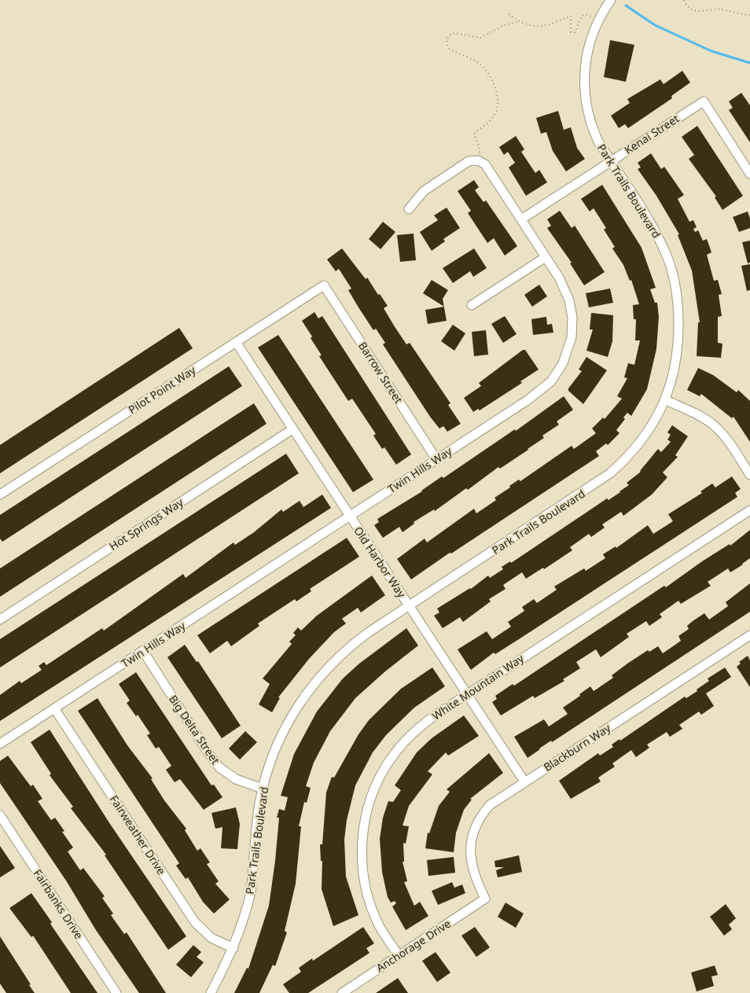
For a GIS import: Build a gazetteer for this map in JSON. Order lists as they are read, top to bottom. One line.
{"streets":{"street":["Kenai Street","Park Trails Boulevard","Barrow Street","Pilot Point Way","Twin Hills Way","Hot Springs Way","Old Harbor Way","White Mountain Way","Big Delta Street","Blackburn Way","Fairweather Drive","Fairbanks Drive","Anchorage Drive"]},"crossings":[["Kenai Street","Park Trails Boulevard"],["Kenai Street","Twin Hills Way"],["Park Trails Boulevard","Old Harbor Way"],["Park Trails Boulevard","Big Delta Street"],["Park Trails Boulevard","Fairweather Drive"],["Barrow Street","Pilot Point Way"],["Barrow Street","Twin Hills Way"],["Pilot Point Way","Old Harbor Way"],["Twin Hills Way","Old Harbor Way"],["Twin Hills Way","Big Delta Street"],["Twin Hills Way","Fairweather Drive"],["Hot Springs Way","Old Harbor Way"],["Old Harbor Way","White Mountain Way"],["Old Harbor Way","Blackburn Way"],["White Mountain Way","Anchorage Drive"],["Blackburn Way","Anchorage Drive"]]}
